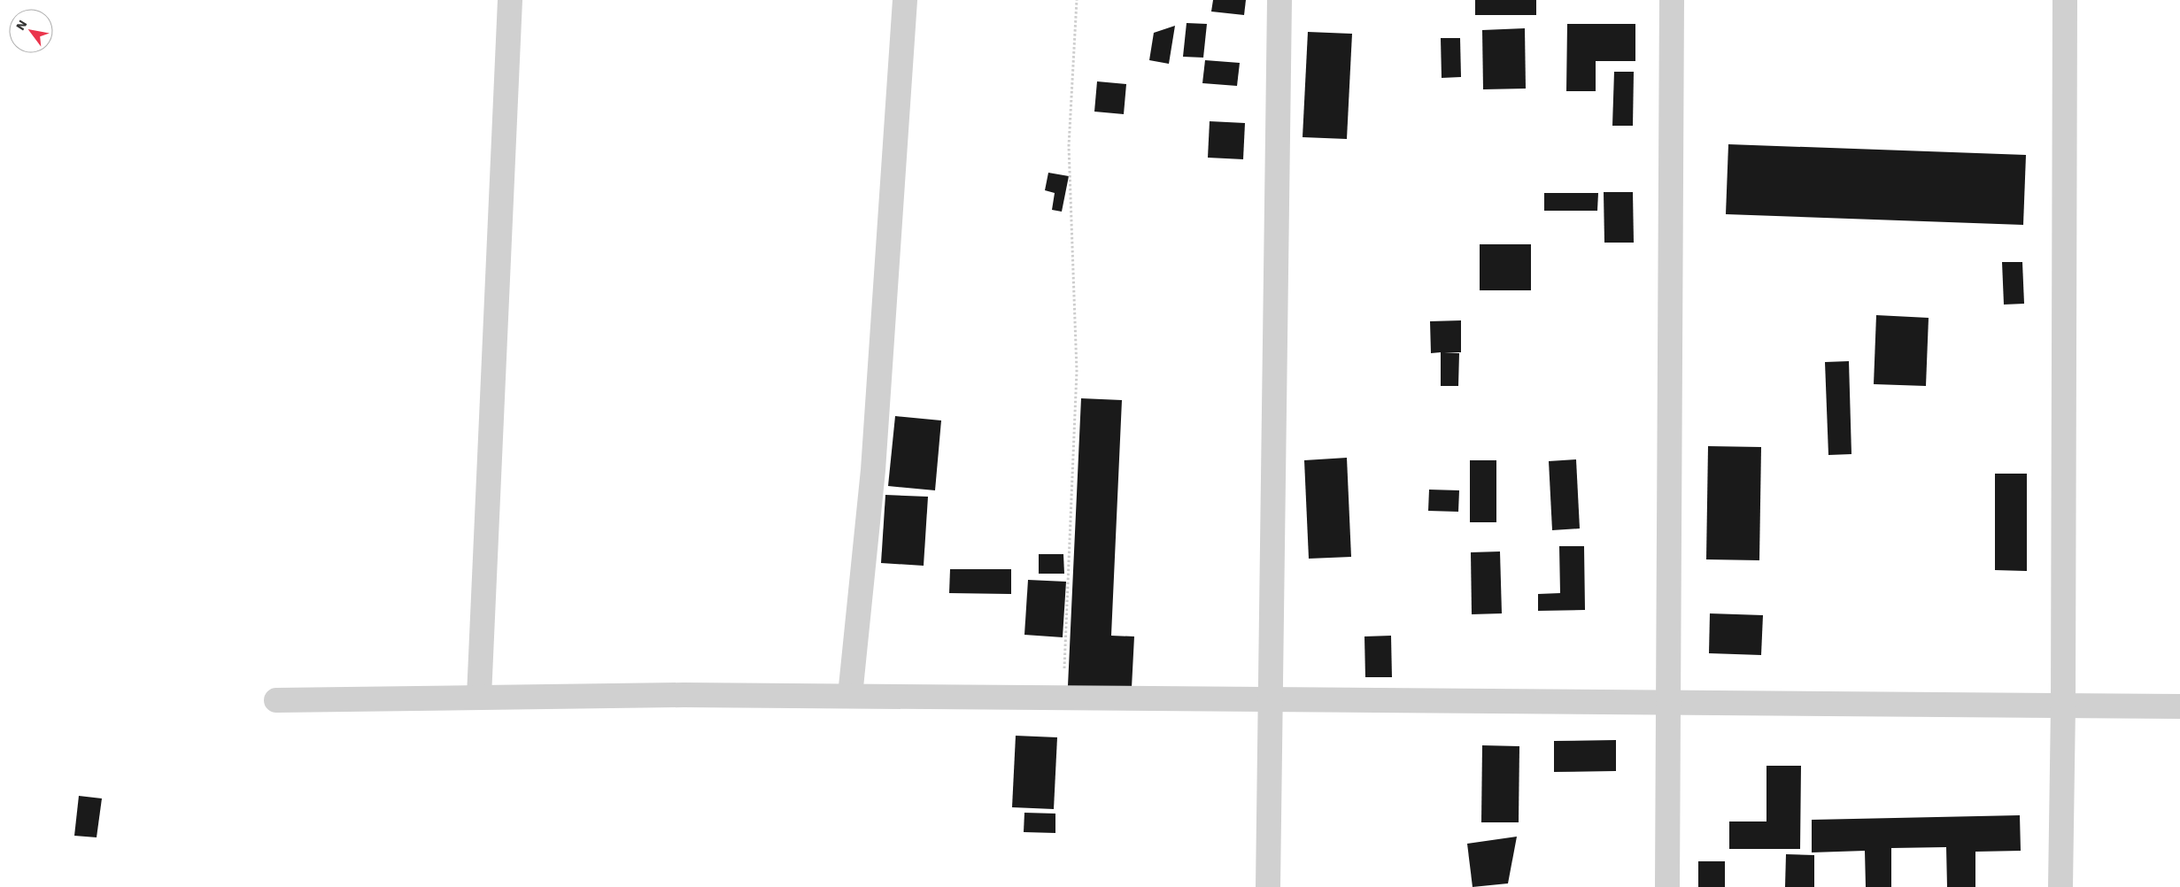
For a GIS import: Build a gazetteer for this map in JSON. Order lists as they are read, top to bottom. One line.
{"north":"top left"}
